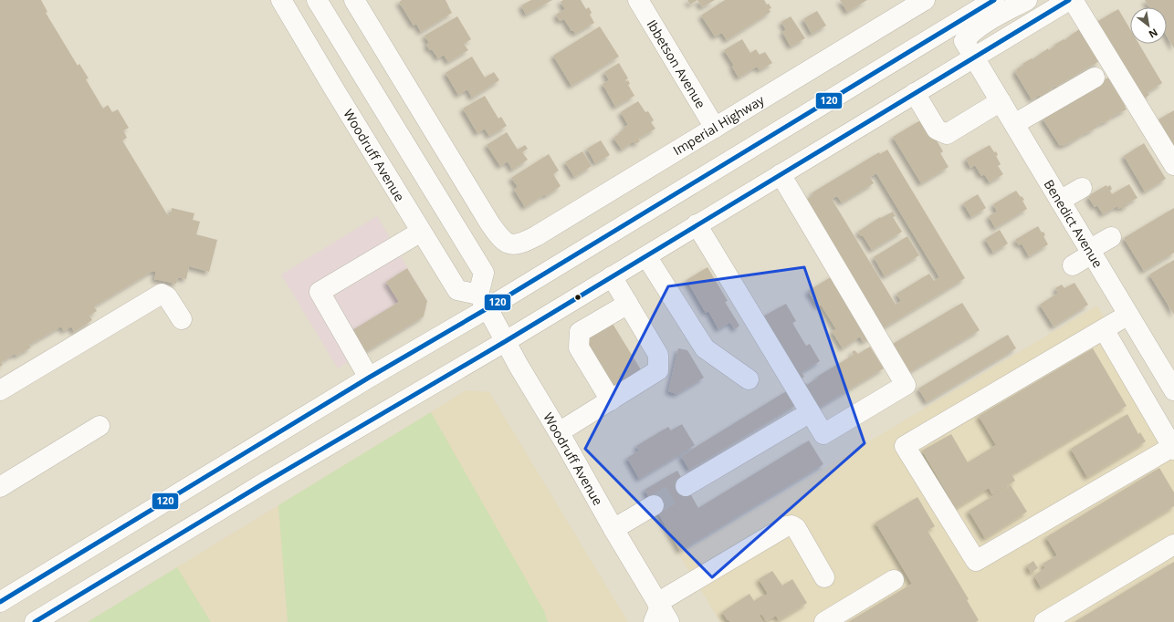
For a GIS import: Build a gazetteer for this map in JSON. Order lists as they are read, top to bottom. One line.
{"streets":{"main road":["Ibbetson Avenue","Imperial Highway","Woodruff Avenue","Benedict Avenue"]},"crossings":[["Ibbetson Avenue","Imperial Highway"]],"lines":["transit line 120"],"north":"bottom right"}
